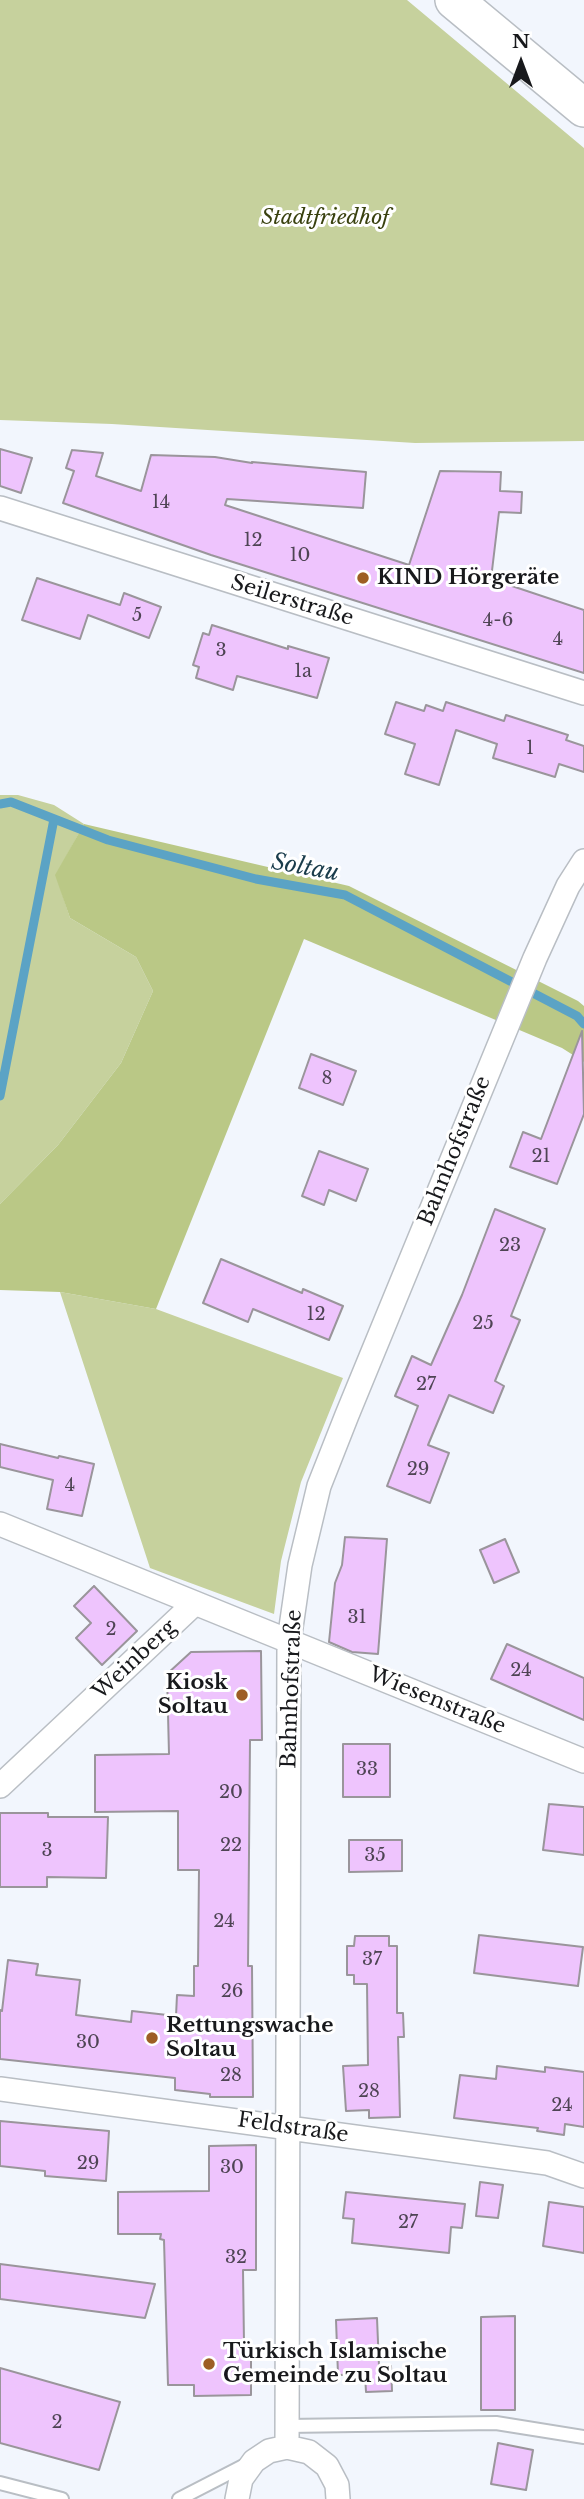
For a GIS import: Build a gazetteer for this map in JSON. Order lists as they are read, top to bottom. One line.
{"streets":{"street":["Seilerstraße","Bahnhofstraße","Weinberg","Wiesenstraße","Feldstraße"]},"crossings":[["Bahnhofstraße","Weinberg"],["Bahnhofstraße","Wiesenstraße"],["Bahnhofstraße","Feldstraße"],["Weinberg","Wiesenstraße"]],"water":["Soltau"],"parks":["Stadtfriedhof"],"places":["KIND Hörgeräte","Kiosk Soltau","Rettungswache Soltau","Türkisch Islamische Gemeinde zu Soltau"],"house_numbers":["14","12","10","5","4-6","4","3","1a","1","8","21","23","12","25","27","29","4","31","2","24","33","20","22","3","35","24","37","26","30","28","28","24","29","30","27","32","2"],"north":"top"}
